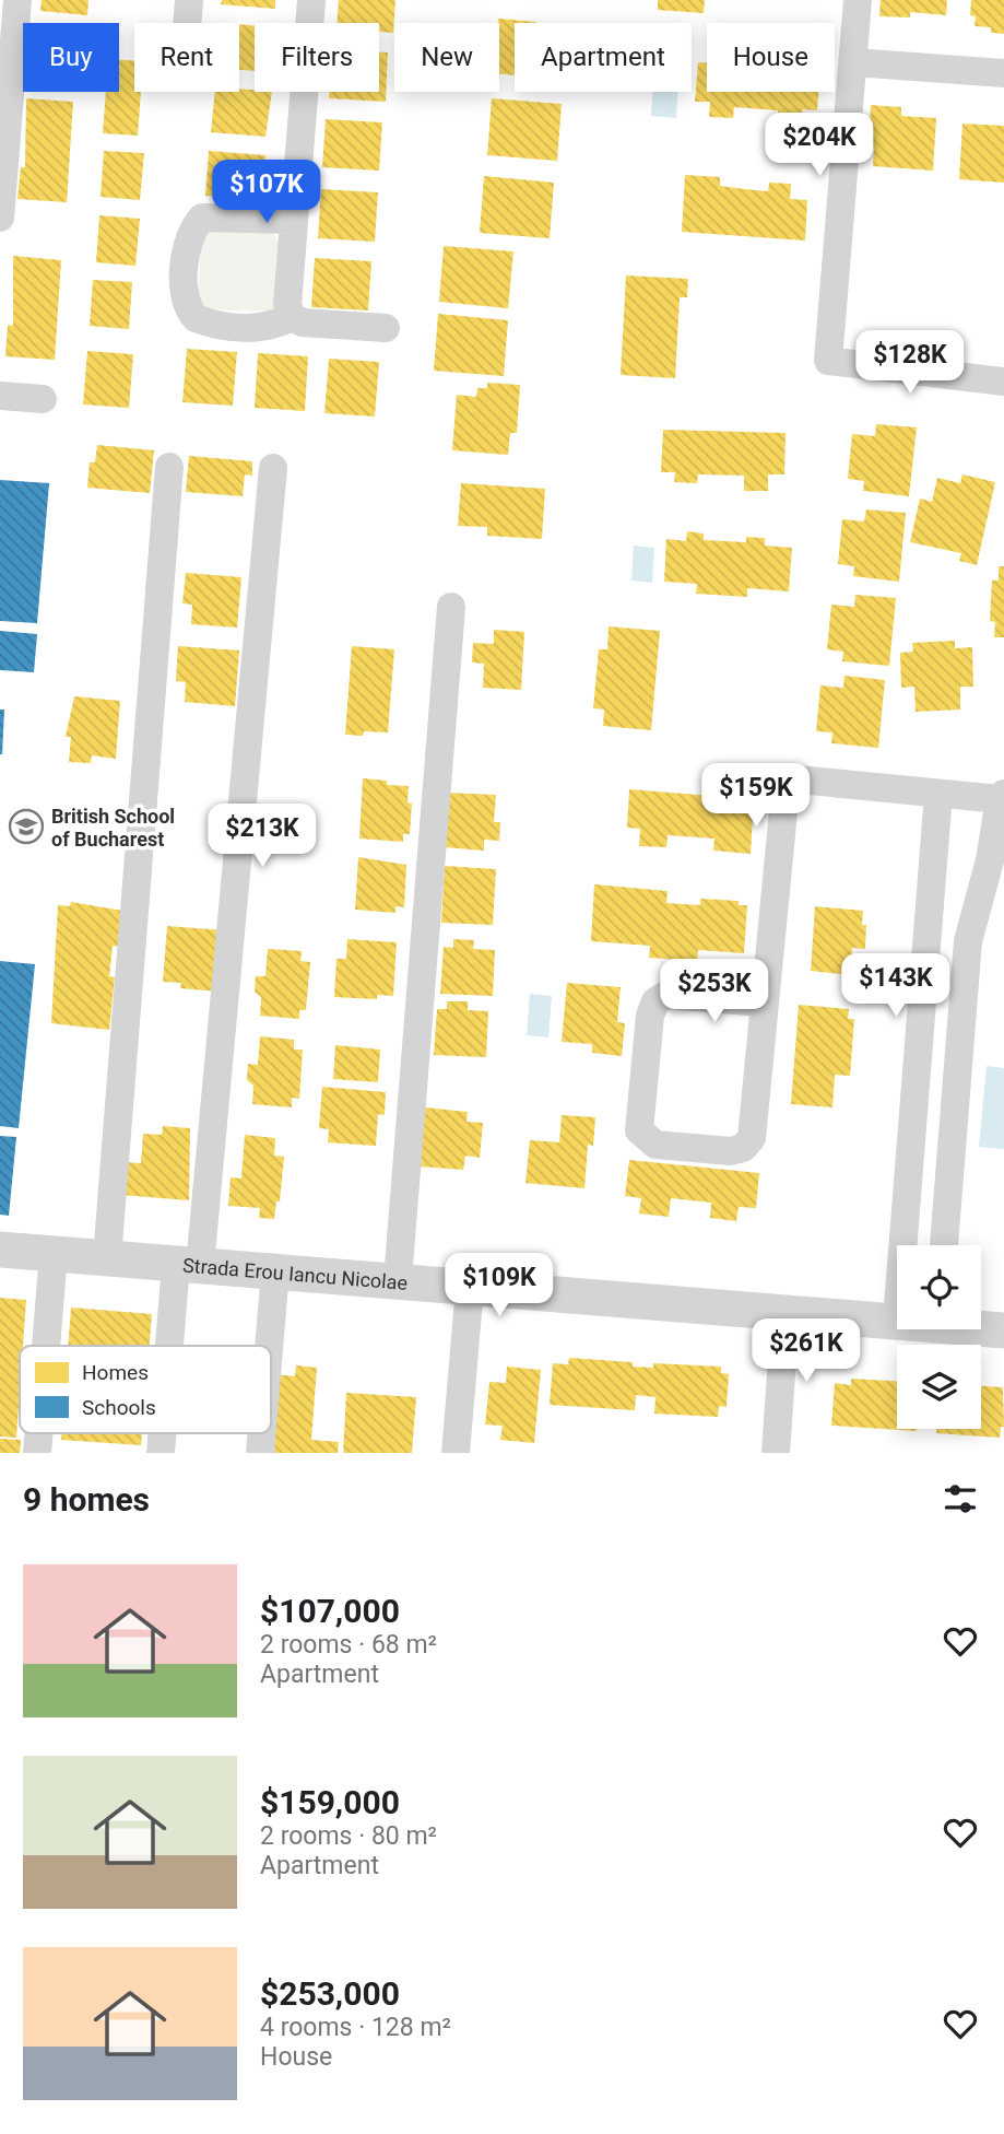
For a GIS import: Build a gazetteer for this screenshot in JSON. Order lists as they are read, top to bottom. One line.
{"streets":{"street":["Strada Erou Iancu Nicolae"]},"places":{"school or university":["British School of Bucharest"]},"legend":["Homes","Schools"],"page":{"chip":["Buy","Rent","Filters","New","Apartment","House"],"price":["$204K","$107K","$128K","$159K","$213K","$143K","$253K","$109K","$261K"],"heading":"9 homes","list":[{"name":"$107,000","note":"2 rooms · 68 m² · Apartment"},{"name":"$159,000","note":"2 rooms · 80 m² · Apartment"},{"name":"$253,000","note":"4 rooms · 128 m² · House"}]}}
